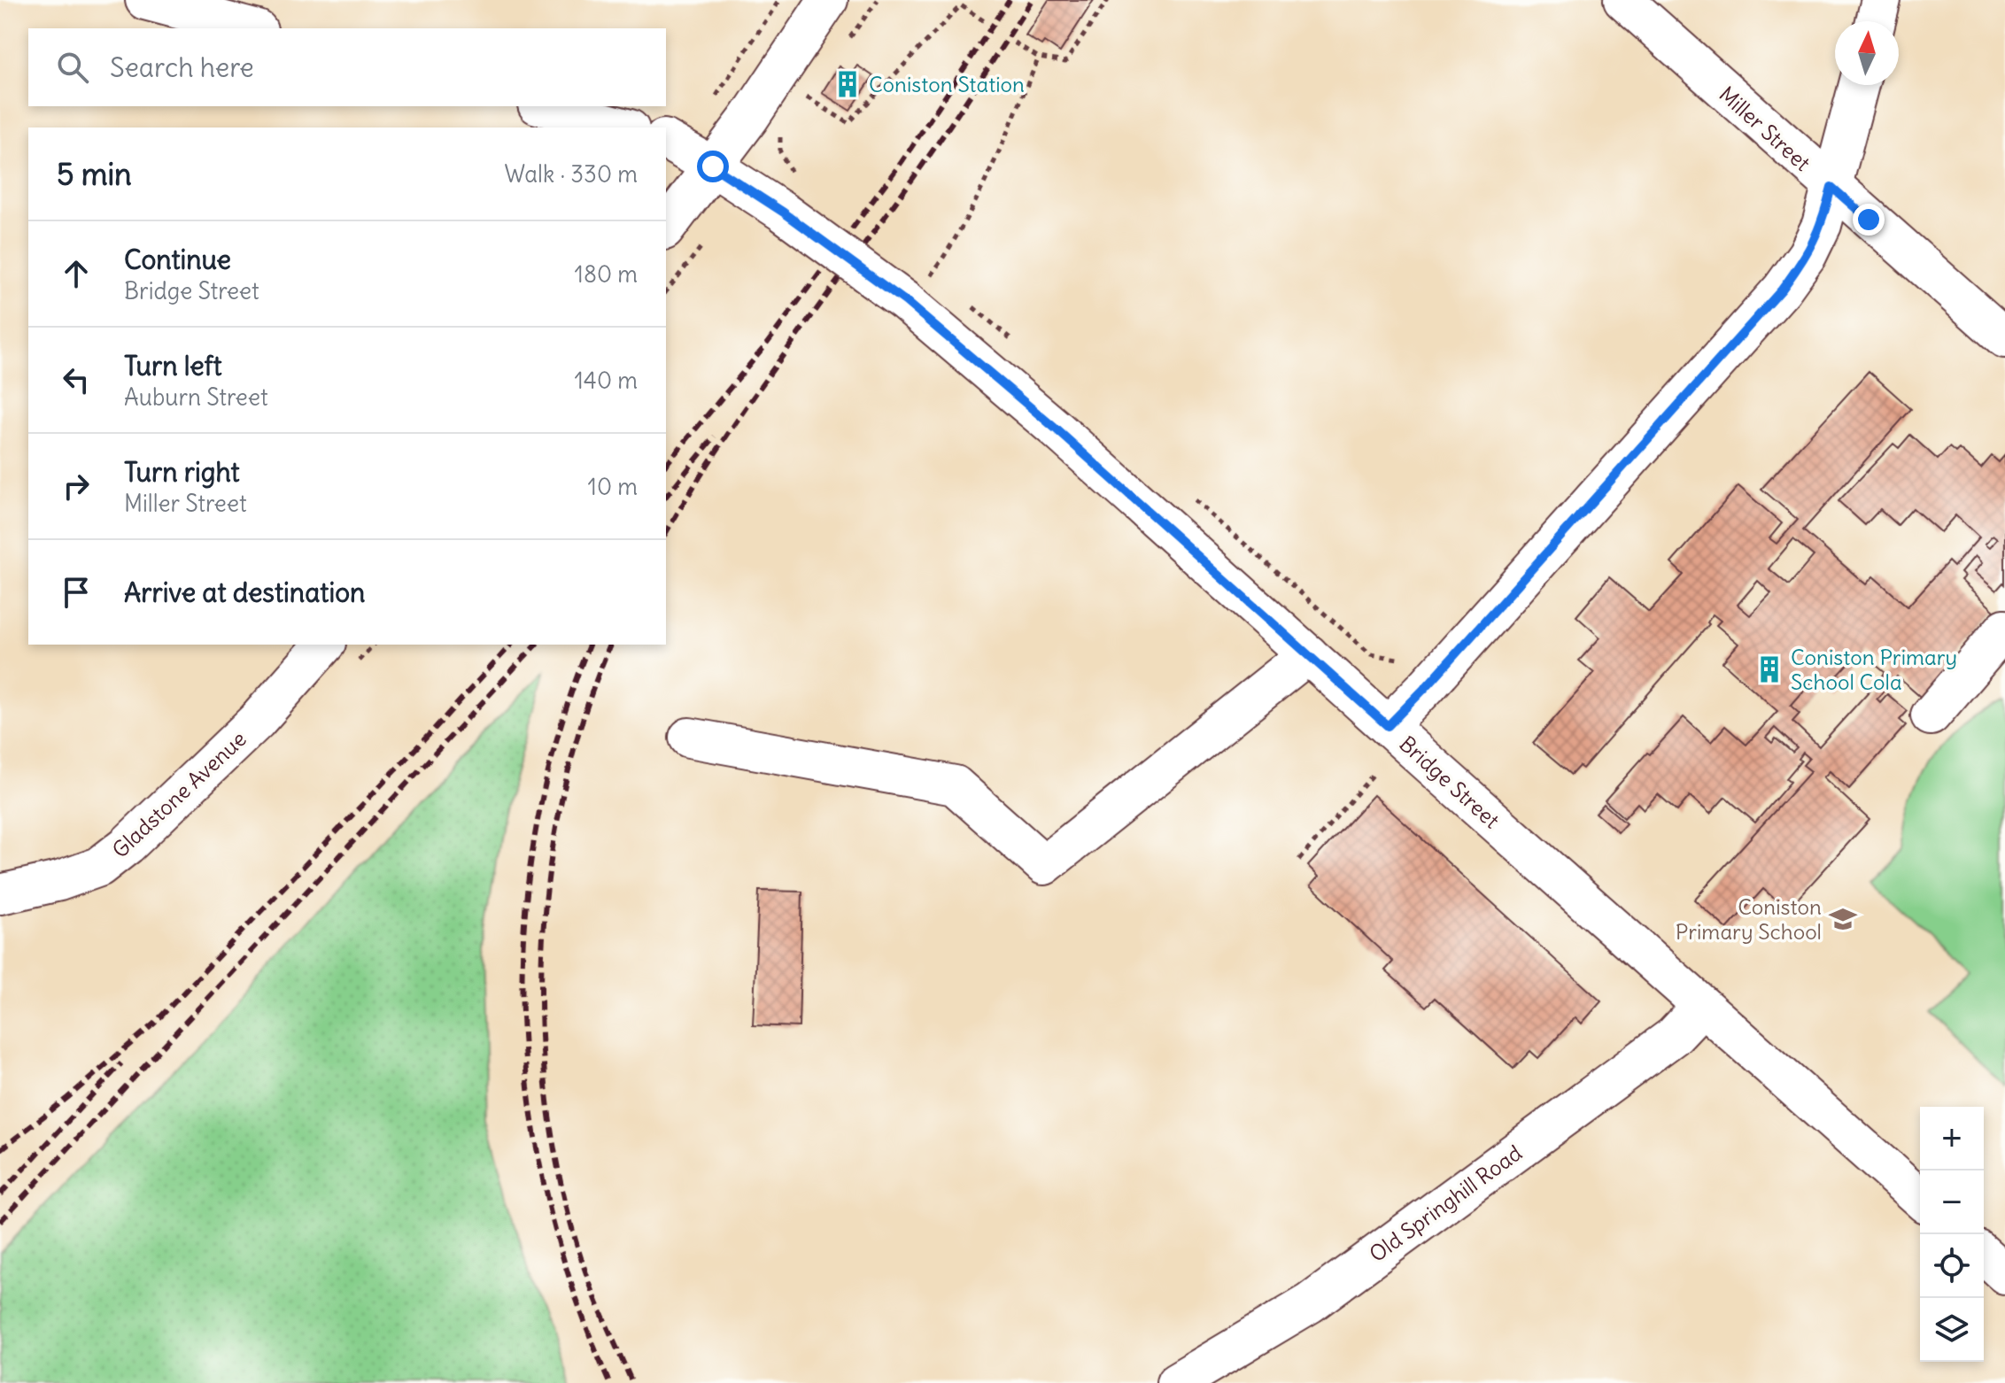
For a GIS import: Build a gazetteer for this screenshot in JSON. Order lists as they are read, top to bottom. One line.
{"streets":{"main road":["Miller Street","Bridge Street","Gladstone Avenue","Old Springhill Road"]},"crossings":[["Bridge Street","Old Springhill Road"]],"places":{"building":["Coniston Station","Coniston Primary School Cola"],"school or university":["Coniston Primary School"]},"north":"top","page":{"search":"Search here","heading":["5 min","Walk · 330 m"],"list":[["Continue","Bridge Street","180 m"],["Turn left","Auburn Street","140 m"],["Turn right","Miller Street","10 m"],"Arrive at destination"],"map_buttons":["+","−"]}}
